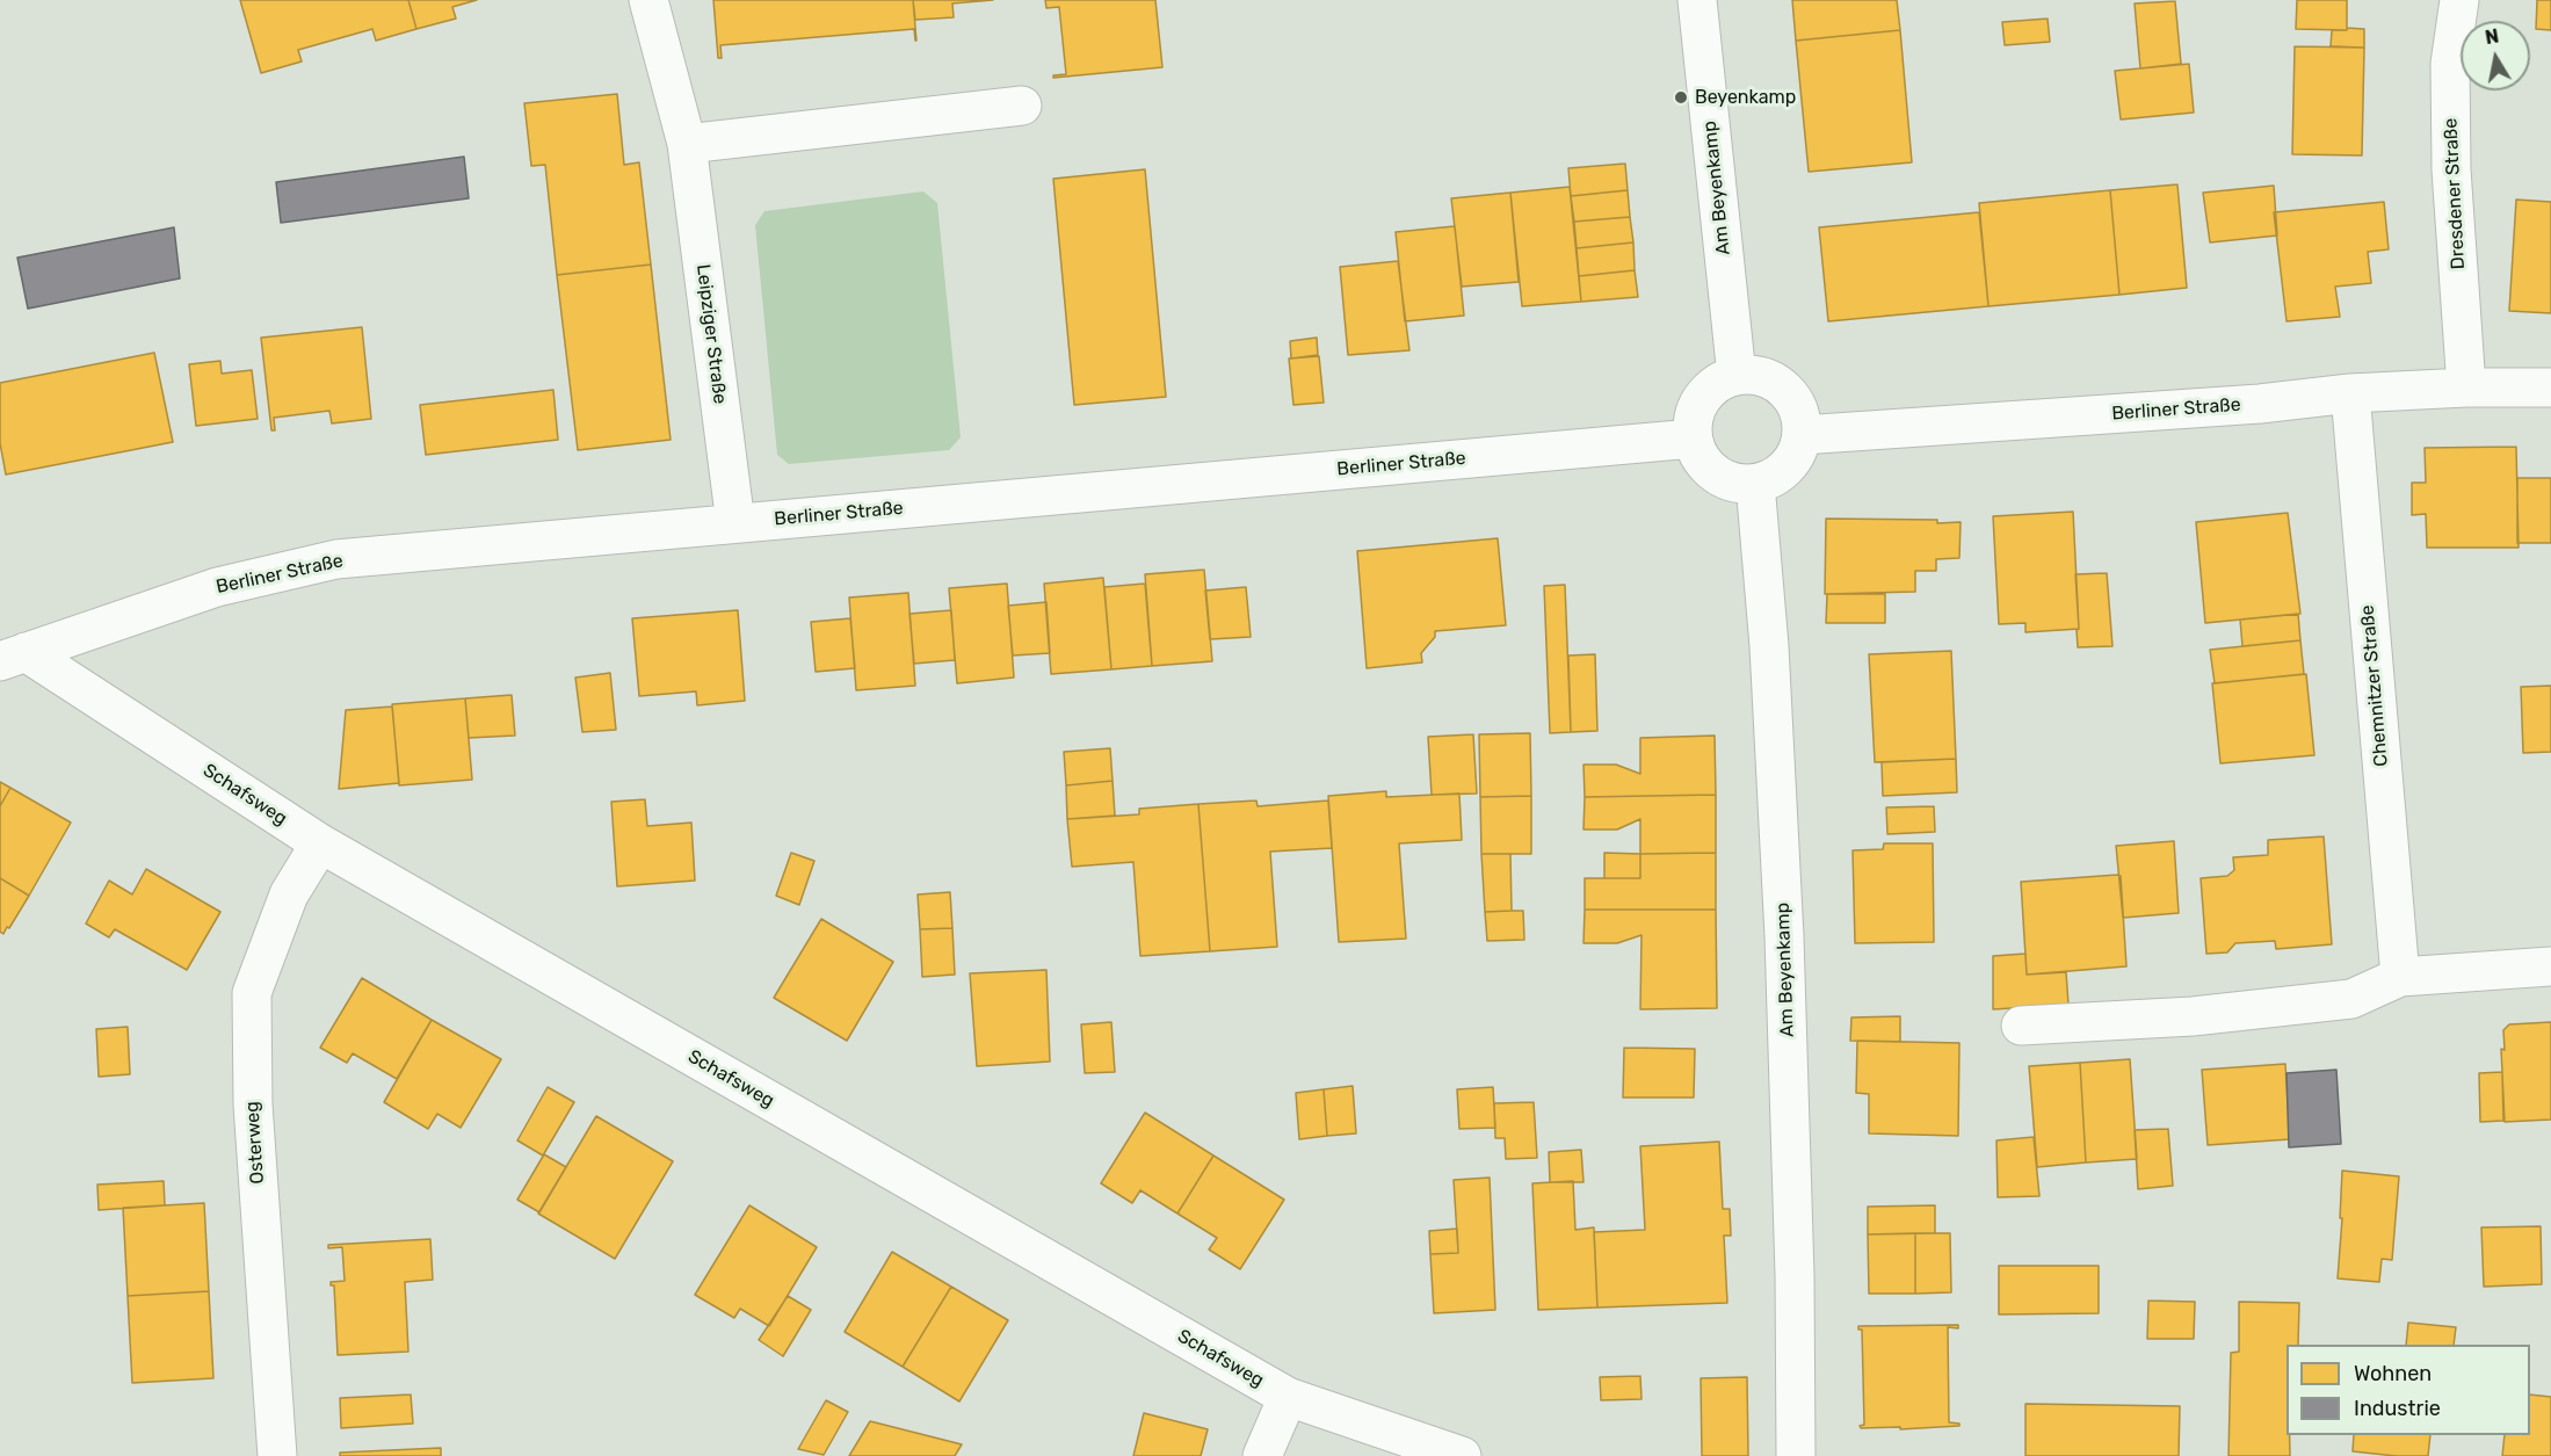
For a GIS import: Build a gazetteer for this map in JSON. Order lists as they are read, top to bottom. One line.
{"streets":{"street":["Am Beyenkamp","Dresdener Straße","Leipziger Straße","Berliner Straße","Chemnitzer Straße","Schafsweg","Osterweg"]},"crossings":[["Am Beyenkamp","Berliner Straße"],["Dresdener Straße","Berliner Straße"],["Leipziger Straße","Berliner Straße"],["Berliner Straße","Chemnitzer Straße"],["Berliner Straße","Schafsweg"],["Schafsweg","Osterweg"]],"places":["Beyenkamp"],"legend":["Wohnen","Industrie"],"north":"top"}
